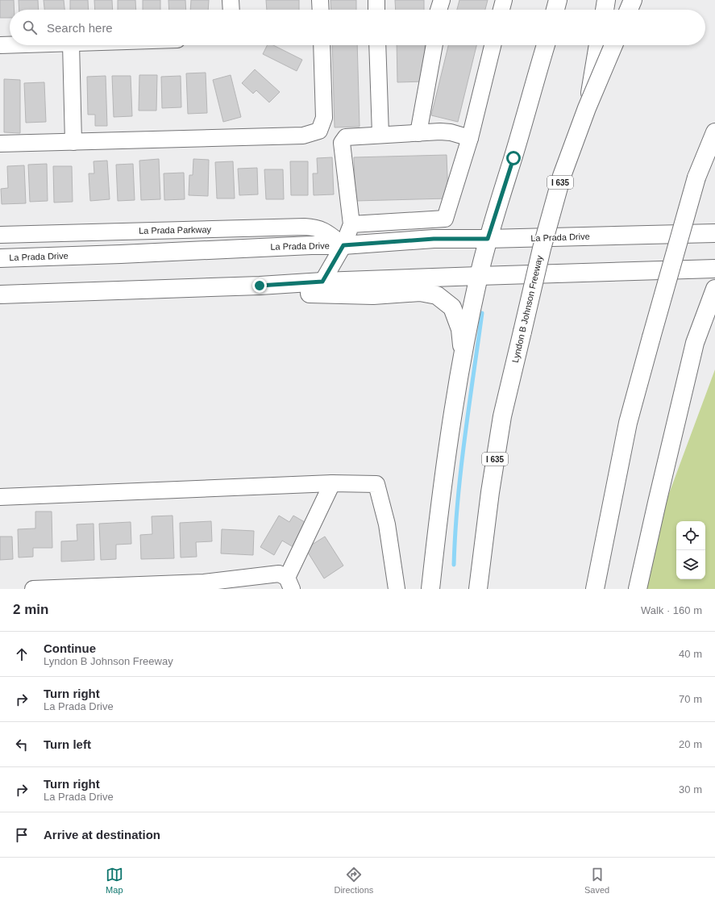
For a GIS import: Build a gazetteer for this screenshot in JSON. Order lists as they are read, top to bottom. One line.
{"streets":{"main road":["I 635","La Prada Drive","Lyndon B Johnson Freeway"],"street":["La Prada Parkway"]},"crossings":[["La Prada Parkway","La Prada Drive"]],"page":{"search":"Search here","heading":["2 min","Walk · 160 m"],"list":[["Continue","Lyndon B Johnson Freeway","40 m"],["Turn right","La Prada Drive","70 m"],["Turn left","20 m"],["Turn right","La Prada Drive","30 m"],"Arrive at destination"],"nav":["Map","Directions","Saved"]}}
